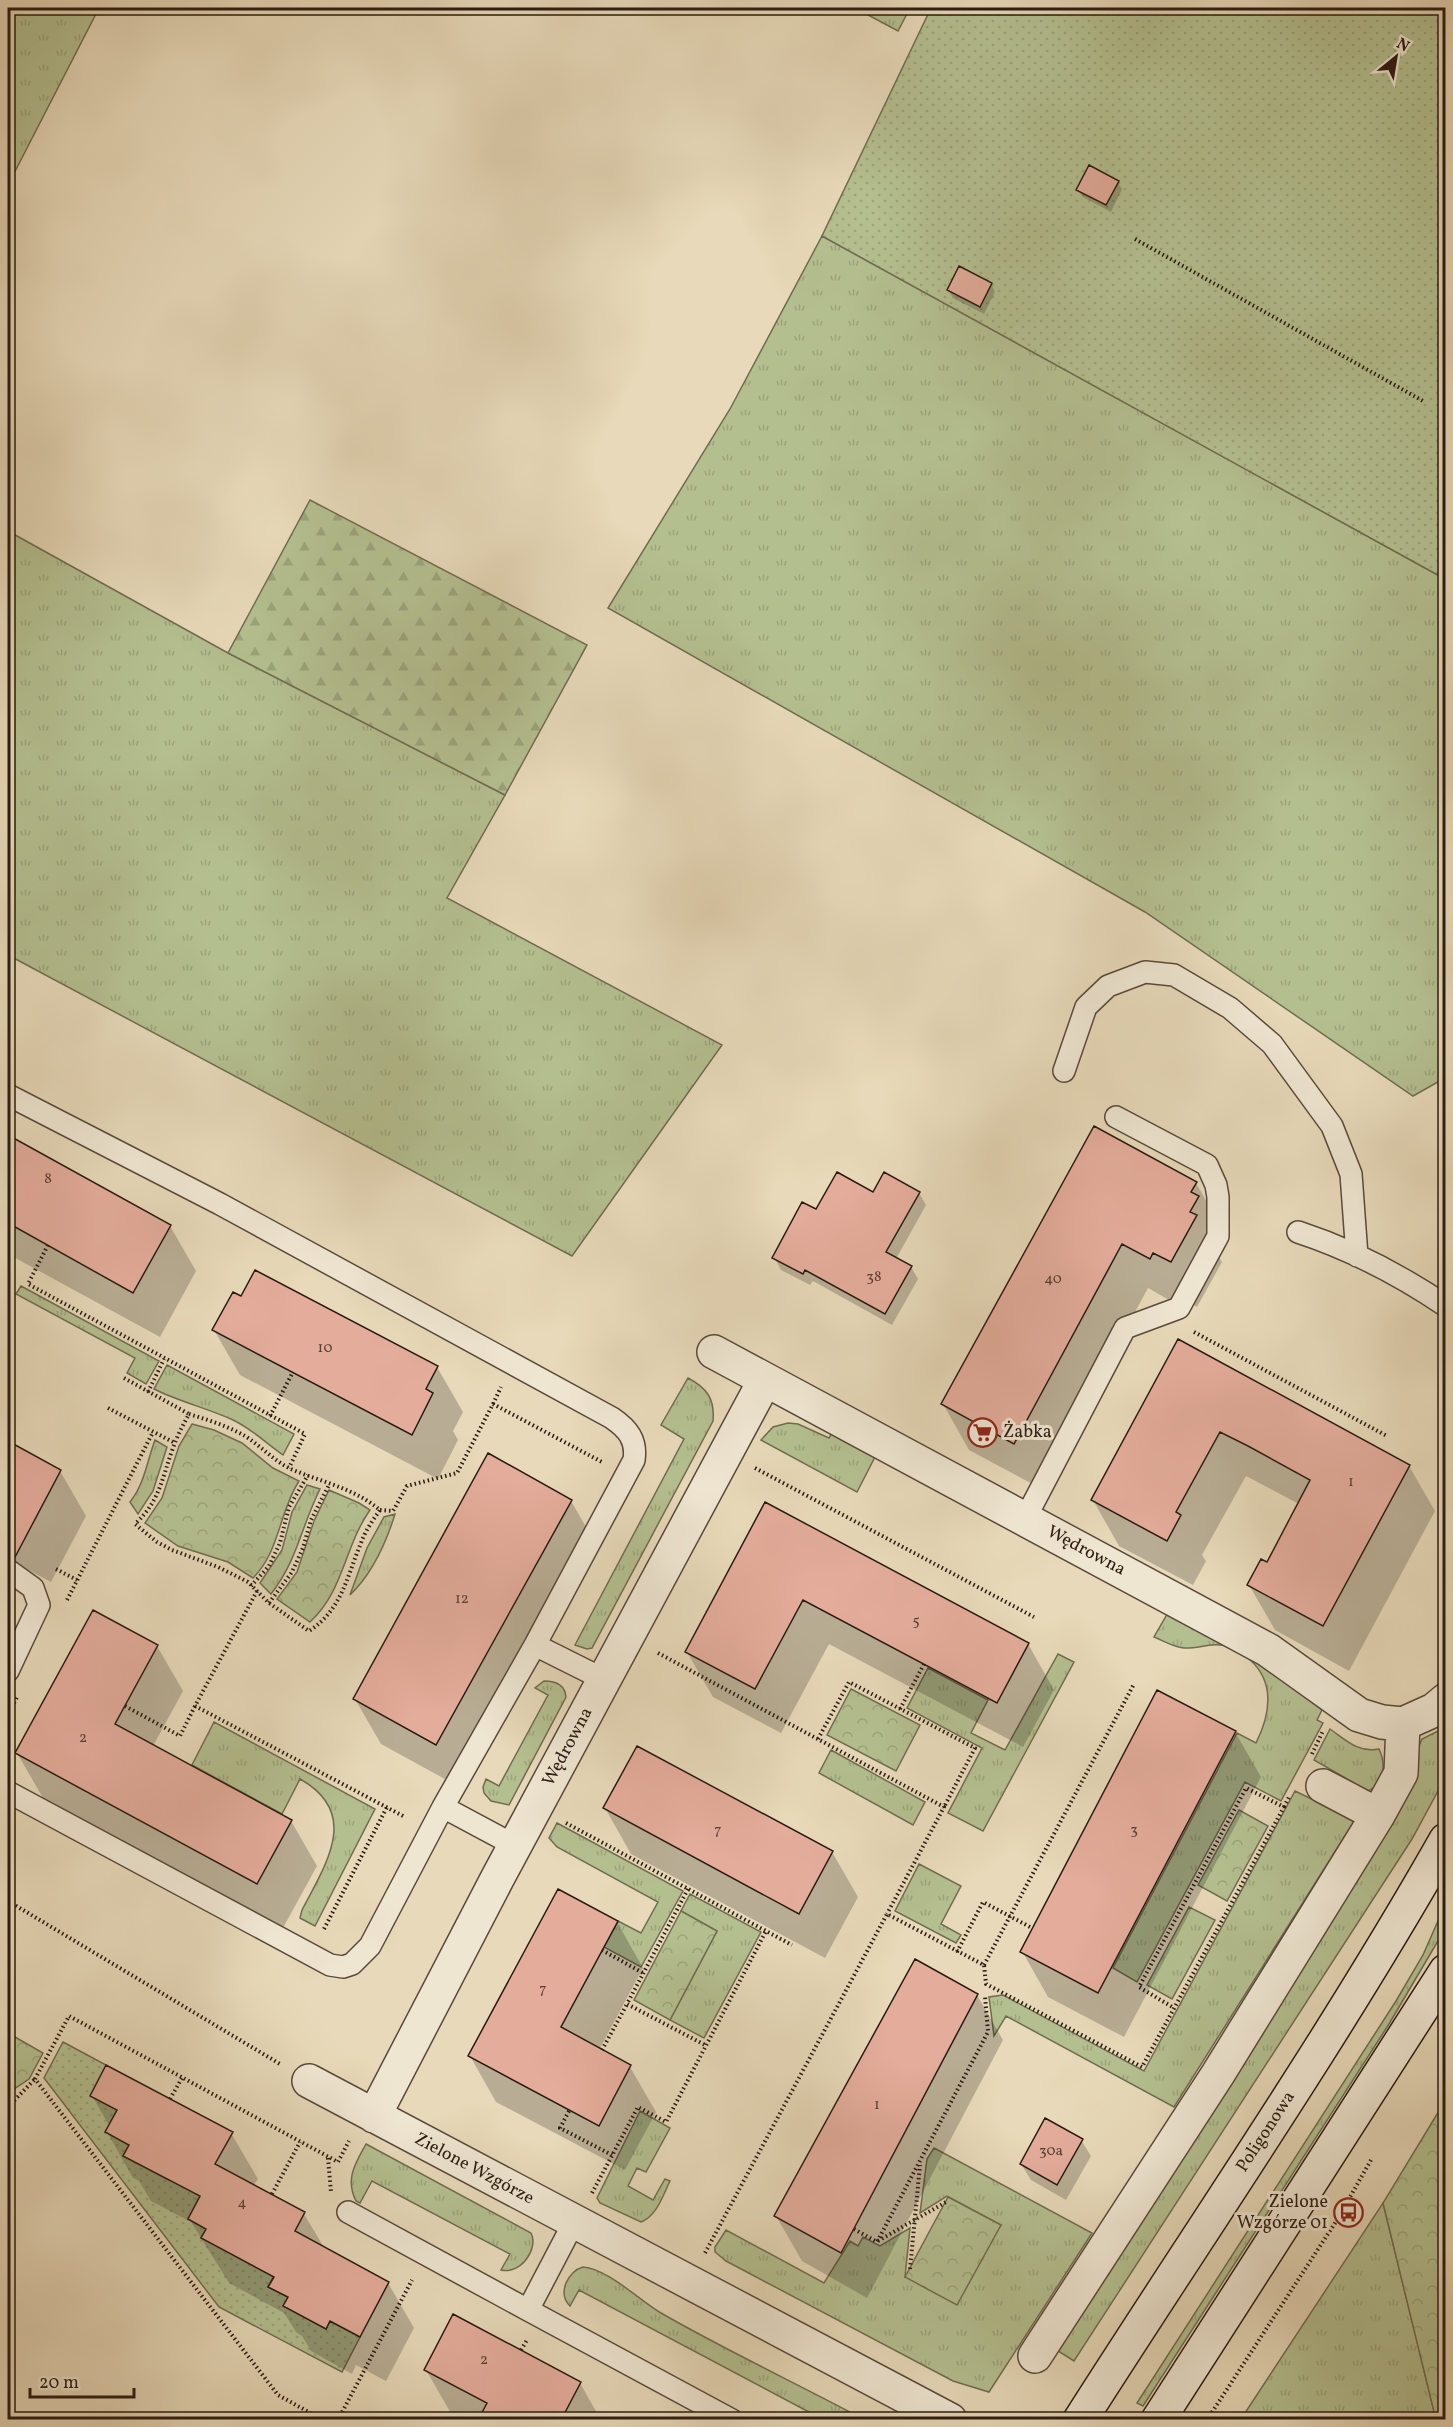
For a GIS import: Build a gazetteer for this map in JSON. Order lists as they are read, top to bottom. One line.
{"streets":{"street":["Wędrowna","Poligonowa","Zielone Wzgórze"]},"crossings":[["Wędrowna","Zielone Wzgórze"]],"places":{"supermarket":["Żabka"],"bus stop":["Zielone Wzgórze 01"]},"house_numbers":["8","38","40","10","1","12","5","2","7","3","7","1","30a","4","2"],"scale_bar":"20 m","north":"top right"}
